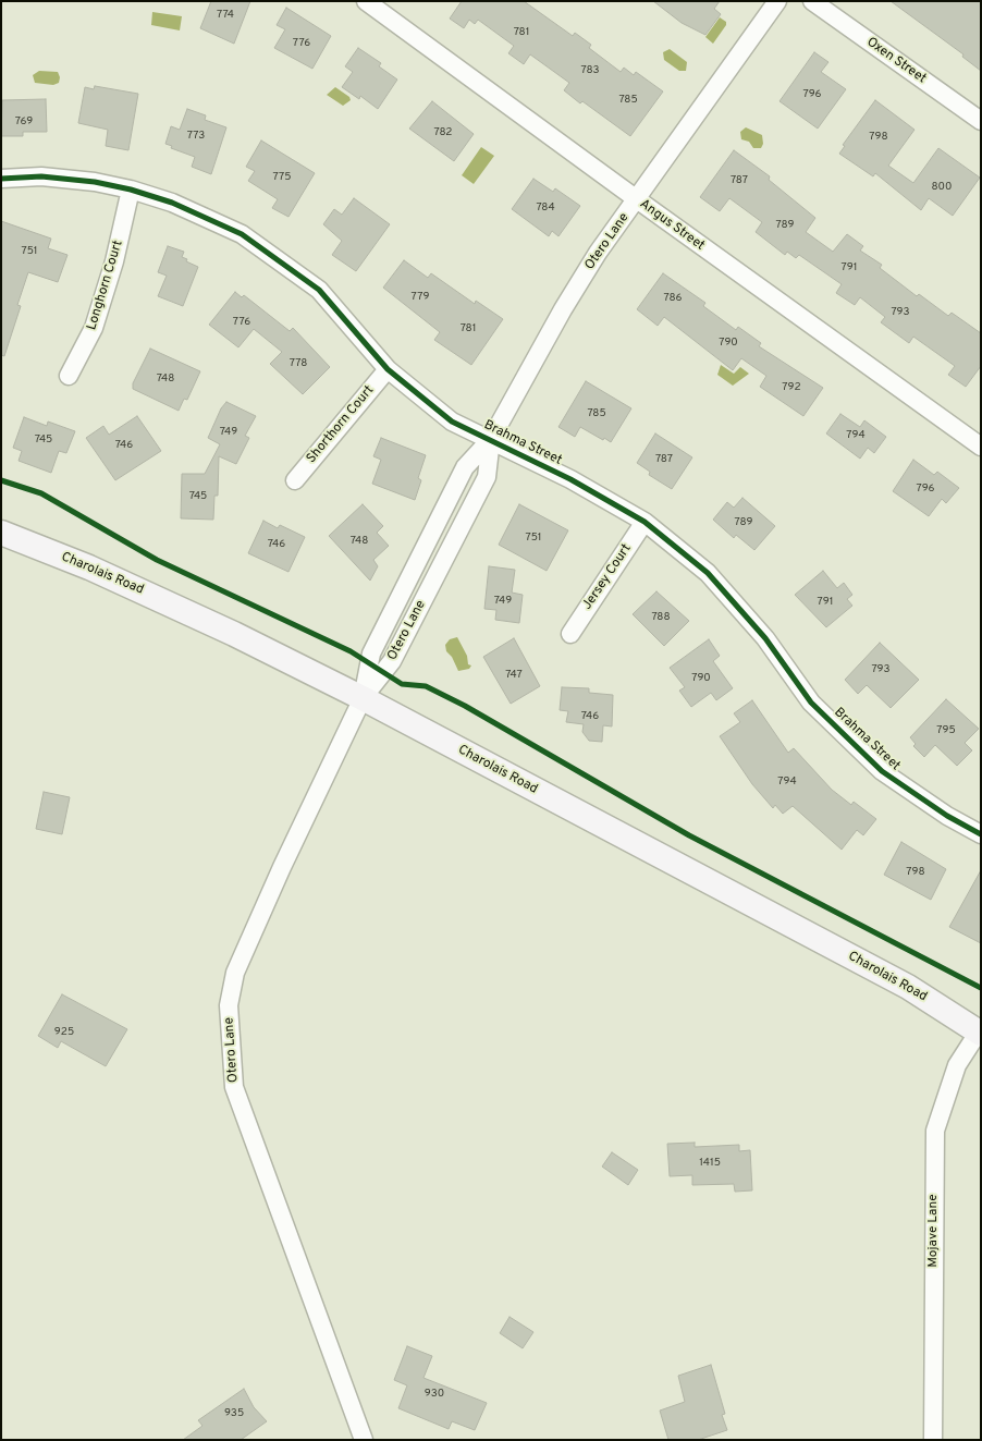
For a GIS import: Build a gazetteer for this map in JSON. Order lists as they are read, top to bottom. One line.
{"streets":{"street":["Oxen Street","Angus Street","Otero Lane","Longhorn Court","Shorthorn Court","Brahma Street","Charolais Road","Jersey Court","Mojave Lane"]},"crossings":[["Angus Street","Otero Lane"],["Otero Lane","Brahma Street"],["Otero Lane","Charolais Road"],["Longhorn Court","Brahma Street"],["Shorthorn Court","Brahma Street"],["Brahma Street","Jersey Court"],["Charolais Road","Mojave Lane"]],"house_numbers":["774","781","776","783","796","785","769","782","773","798","775","787","800","784","789","751","791","779","786","793","776","781","790","778","748","792","785","749","794","745","746","787","796","745","789","751","748","746","749","791","788","793","747","790","746","795","794","798","925","1415","930","935"]}
